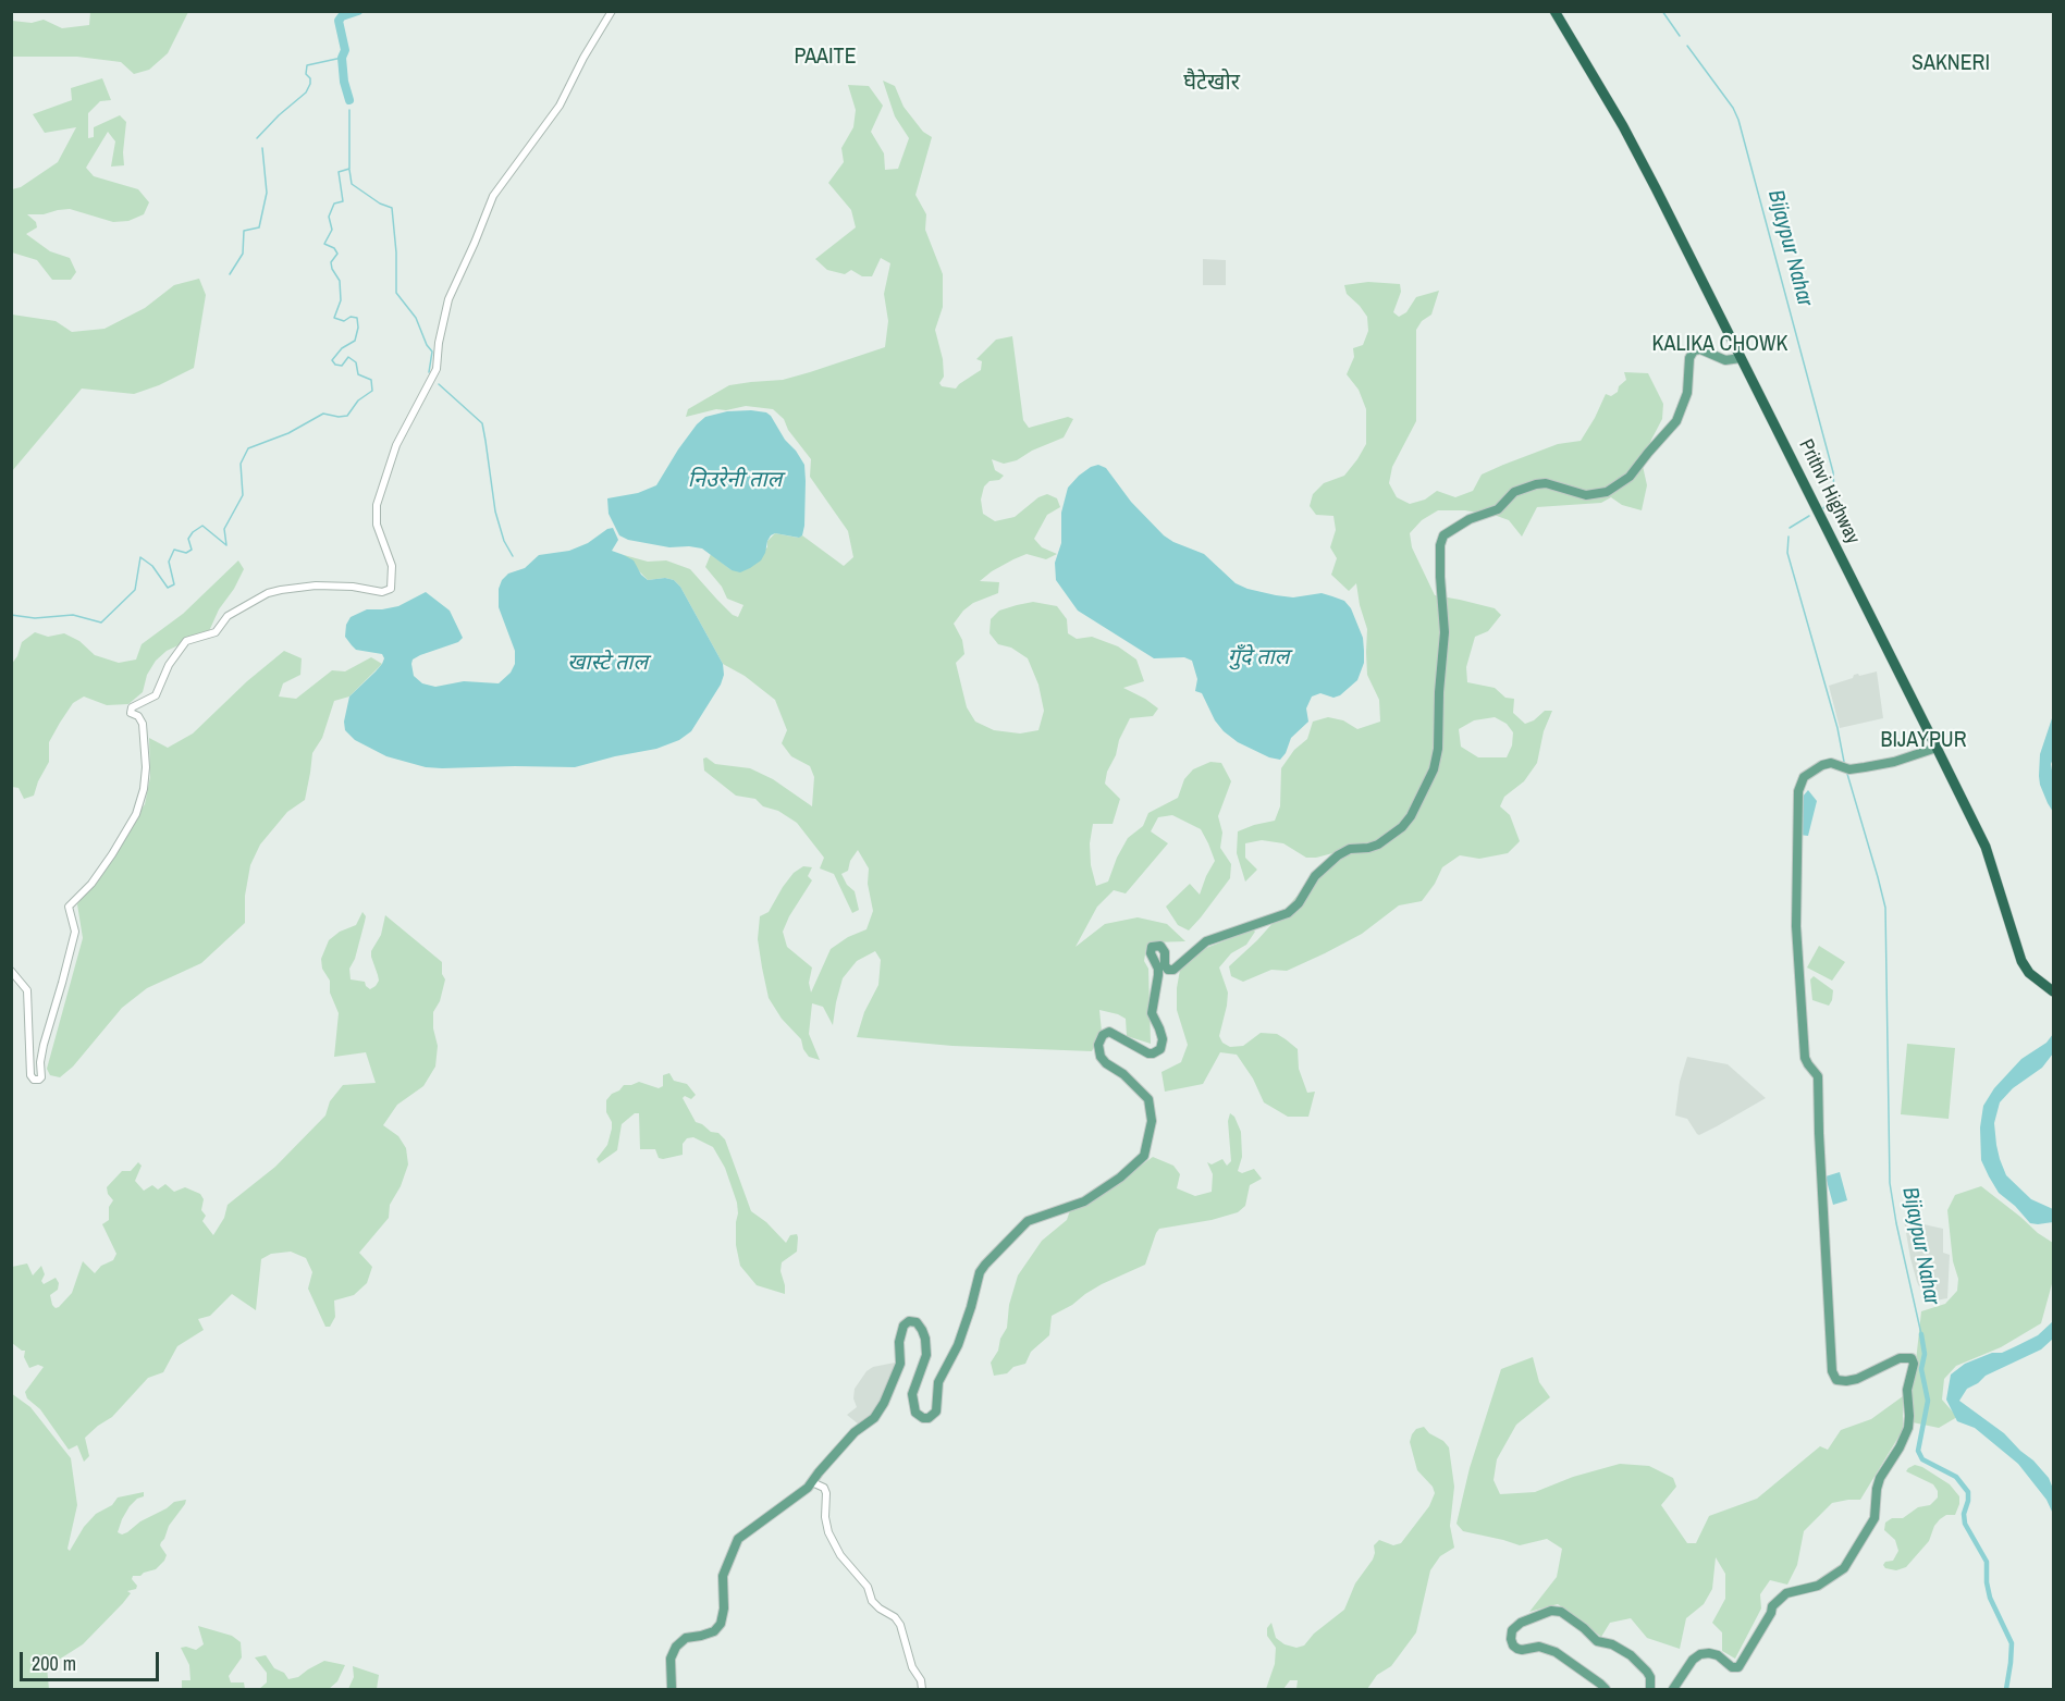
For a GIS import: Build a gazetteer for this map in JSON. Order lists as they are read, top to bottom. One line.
{"streets":{"highway":["Prithvi Highway"]},"districts":["PAAITE","SAKNERI","घैटेखोर","KALIKA CHOWK","BIJAYPUR"],"water":["Bijaypur Nahar","निउरेनी ताल","गुँदे ताल","खास्टे ताल"],"scale_bar":"200 m"}
